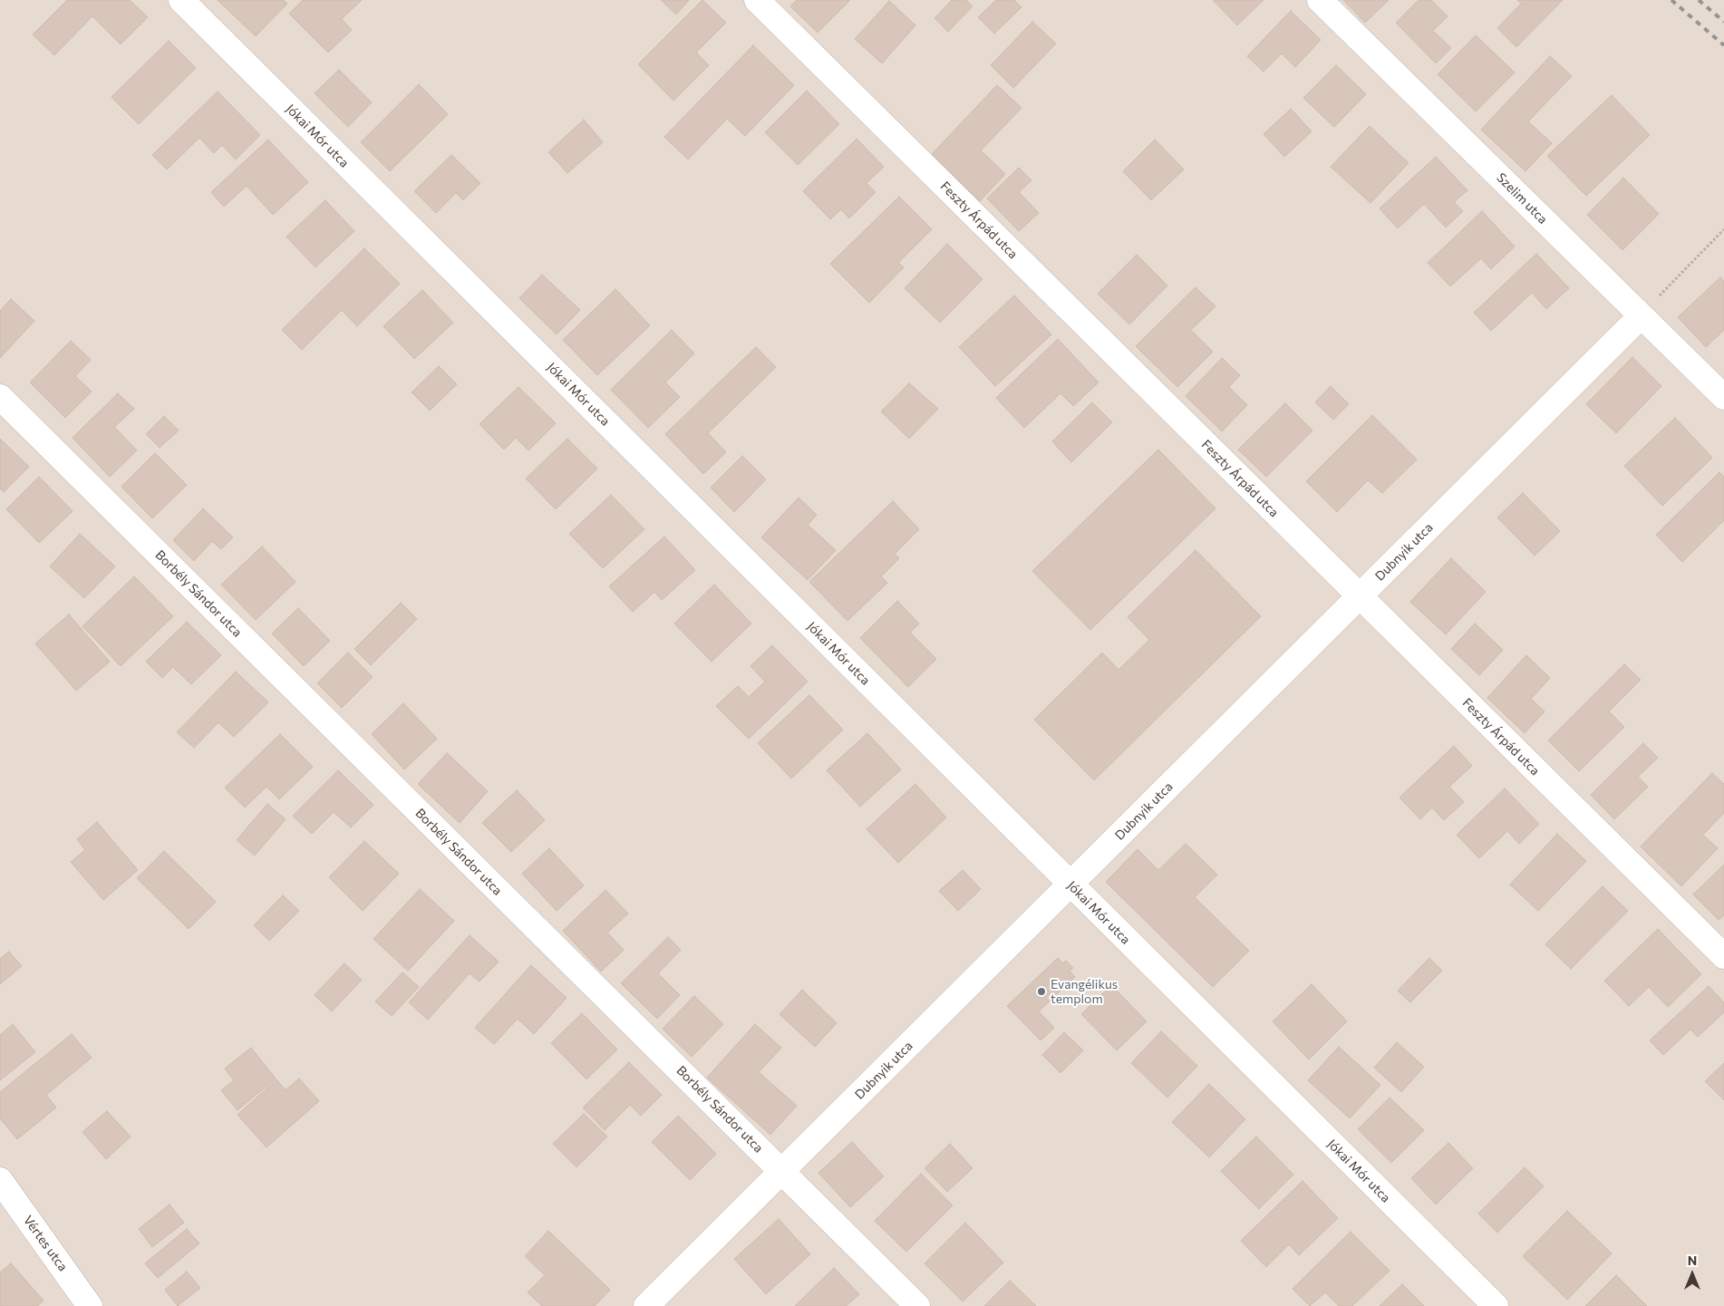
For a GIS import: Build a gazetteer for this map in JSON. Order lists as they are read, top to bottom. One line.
{"streets":{"street":["Jókai Mór utca","Szelim utca","Feszty Árpád utca","Dubnyik utca","Borbély Sándor utca","Vértes utca"]},"crossings":[["Jókai Mór utca","Dubnyik utca"],["Szelim utca","Dubnyik utca"],["Feszty Árpád utca","Dubnyik utca"],["Dubnyik utca","Borbély Sándor utca"]],"places":["Evangélikus templom"],"north":"top"}
